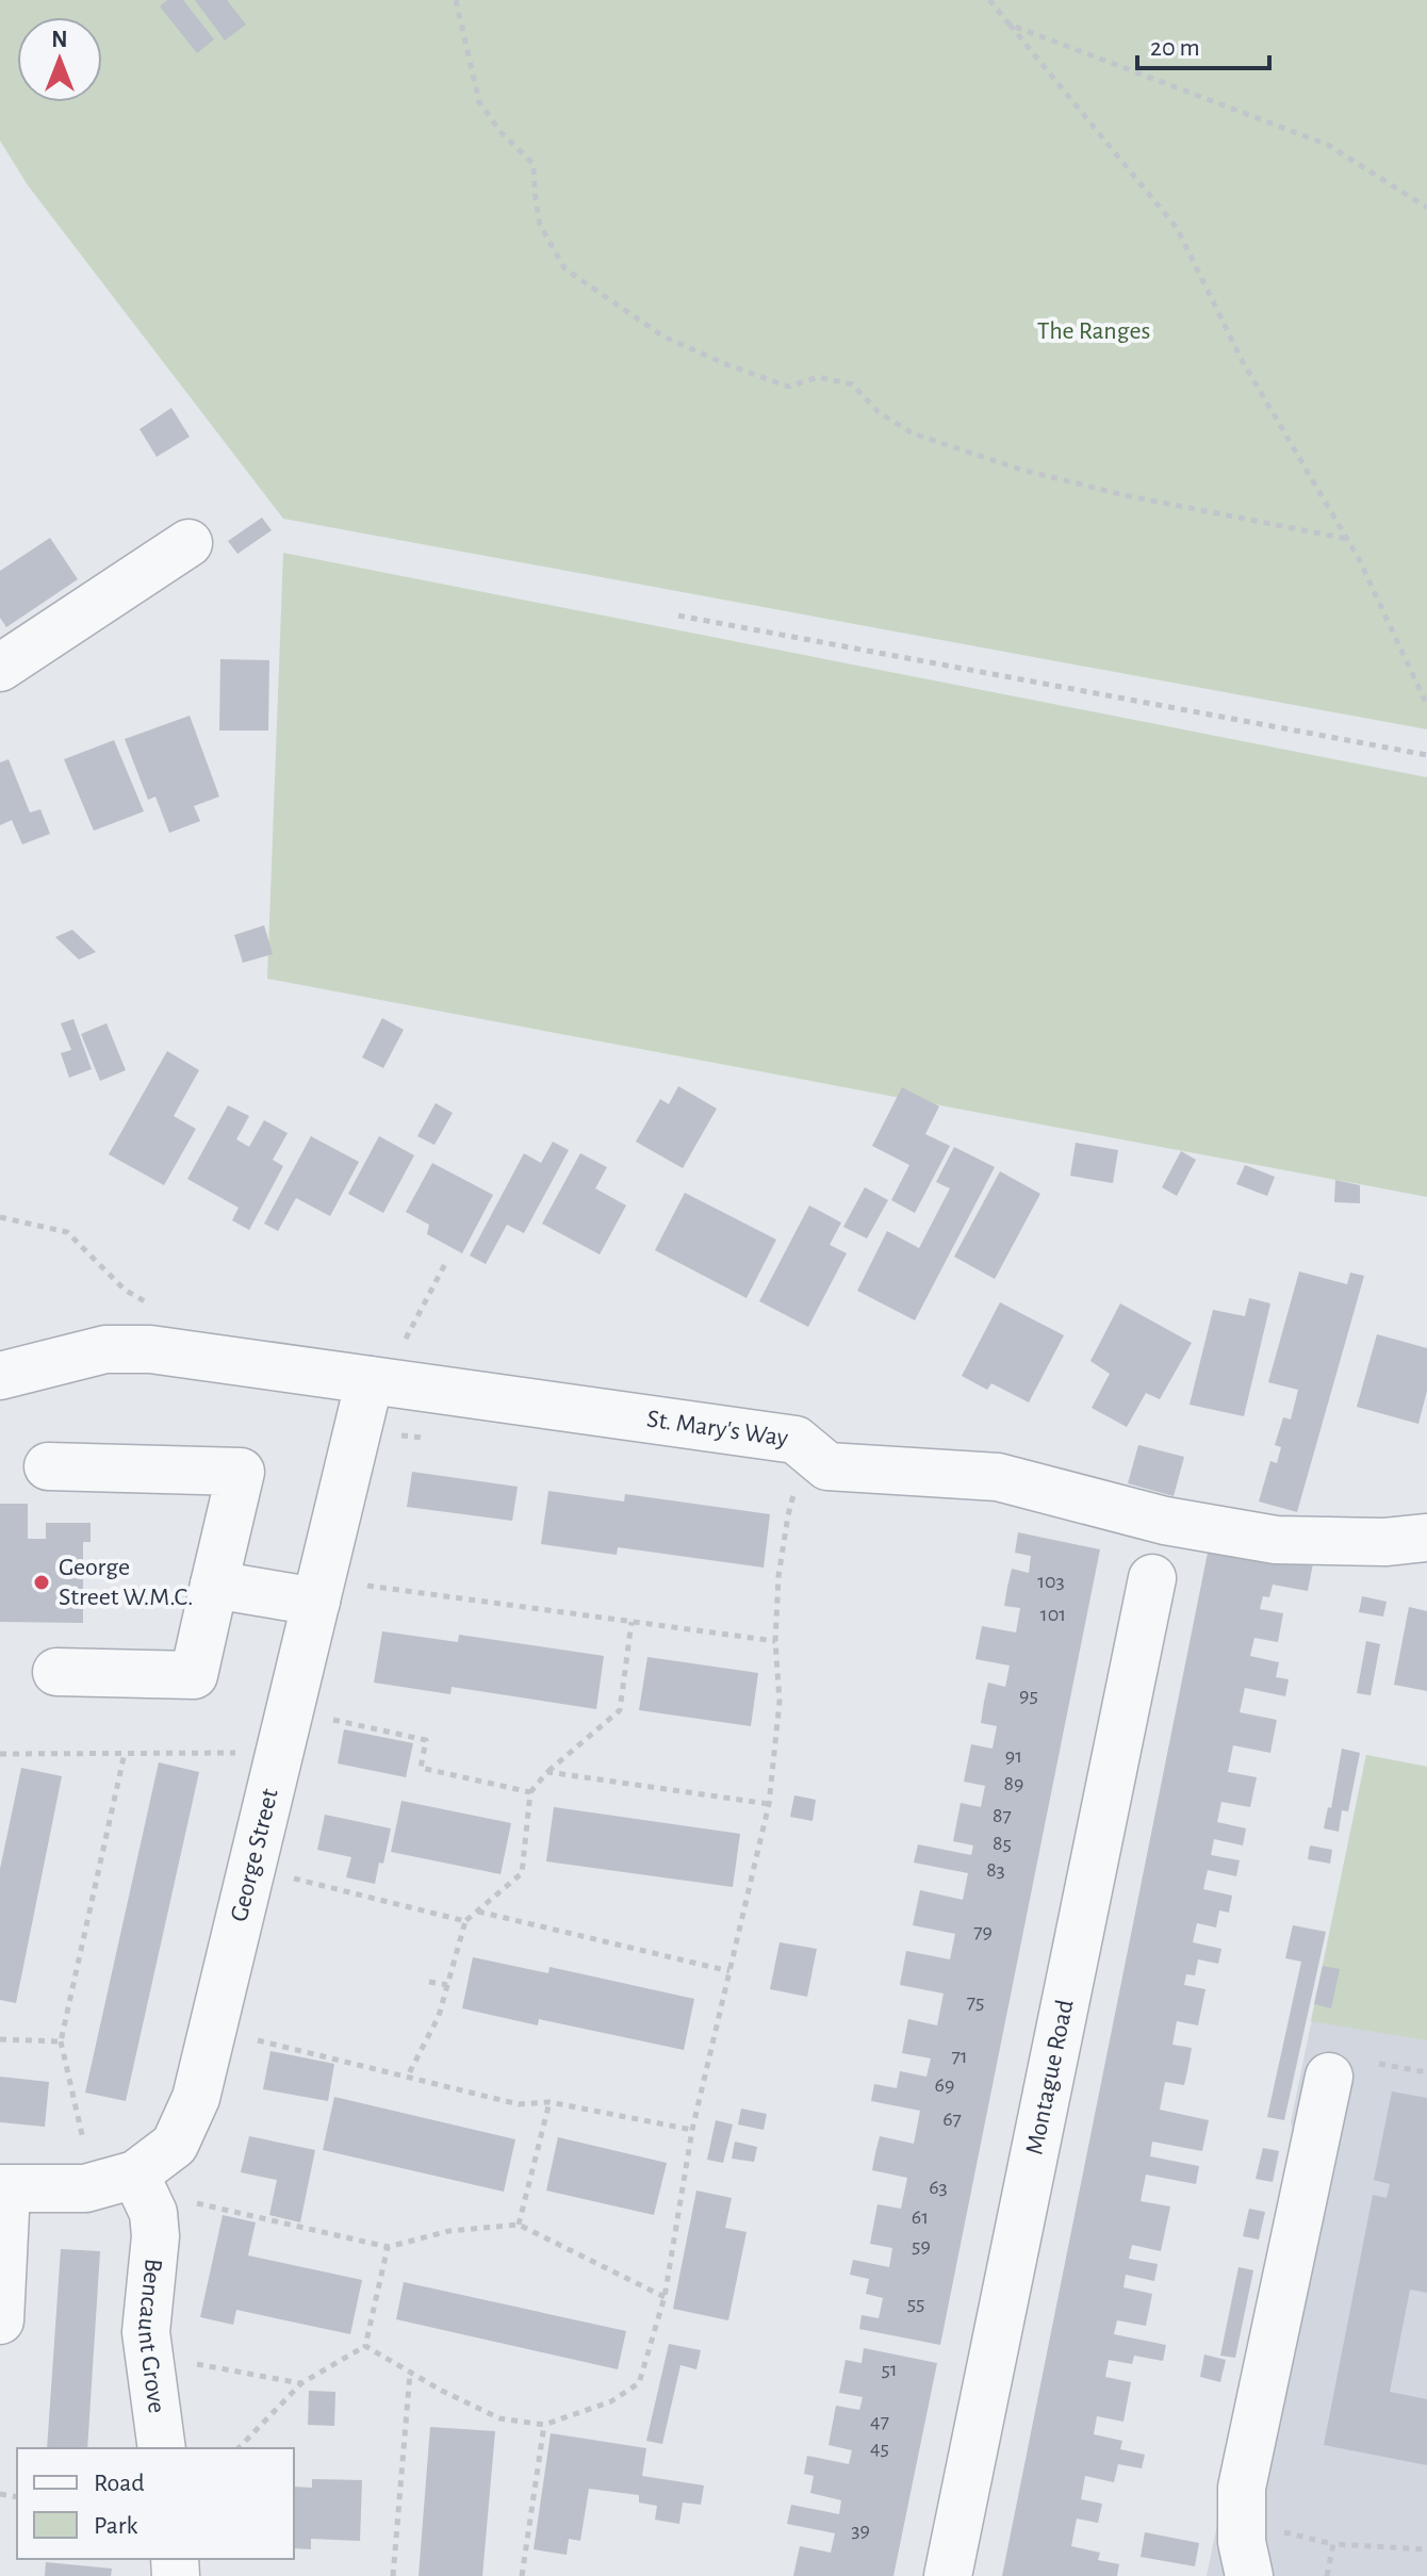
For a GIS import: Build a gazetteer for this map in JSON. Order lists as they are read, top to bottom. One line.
{"streets":{"street":["St. Mary's Way","George Street","Montague Road","Bencaunt Grove"]},"crossings":[["St. Mary's Way","George Street"],["George Street","Bencaunt Grove"]],"parks":["The Ranges"],"places":["George Street W.M.C."],"house_numbers":["103","101","95","91","89","87","85","83","79","75","71","69","67","63","61","59","55","51","47","45","39"],"legend":["Road","Park"],"scale_bar":"20 m","north":"top"}
